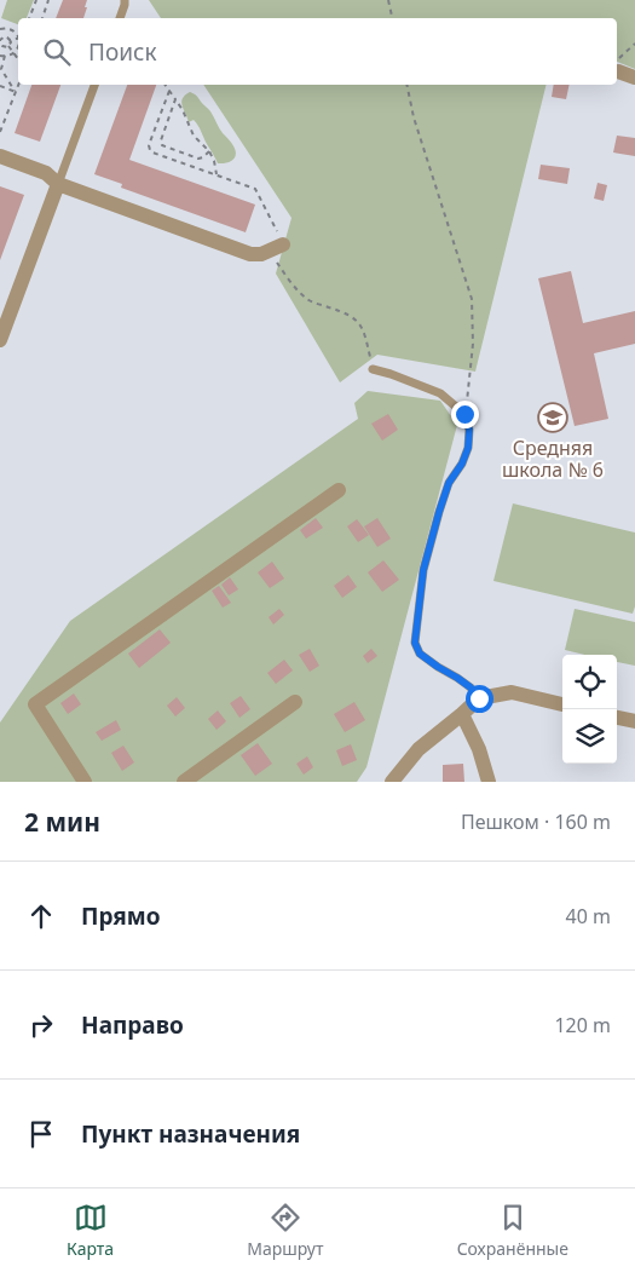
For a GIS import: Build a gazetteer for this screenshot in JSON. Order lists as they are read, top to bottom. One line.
{"places":{"school or university":["Средняя школа № 6"]},"page":{"search":"Поиск","heading":["2 мин","Пешком · 160 m"],"list":[["Прямо","40 m"],["Направо","120 m"],"Пункт назначения"],"nav":["Карта","Маршрут","Сохранённые"]}}
